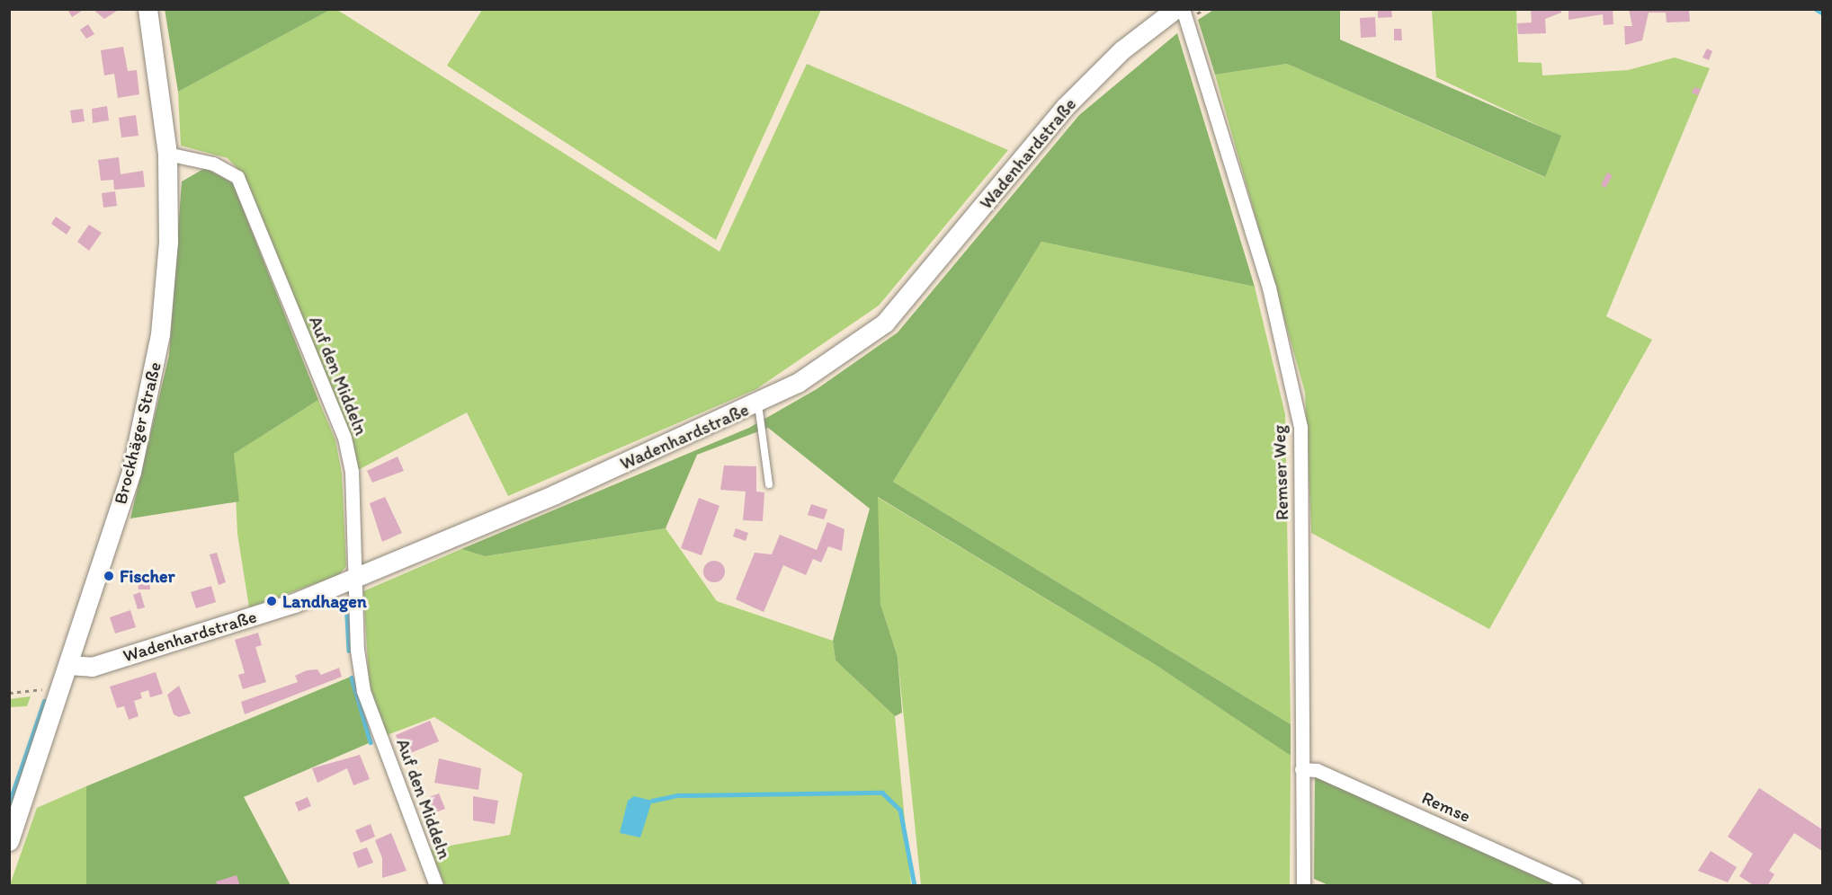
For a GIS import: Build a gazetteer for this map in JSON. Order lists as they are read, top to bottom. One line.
{"streets":{"street":["Wadenhardstraße","Auf den Middeln","Brockhäger Straße","Remser Weg","Remse"]},"crossings":[["Wadenhardstraße","Auf den Middeln"],["Wadenhardstraße","Brockhäger Straße"],["Auf den Middeln","Brockhäger Straße"],["Remser Weg","Remse"]],"places":["Fischer","Landhagen"]}
